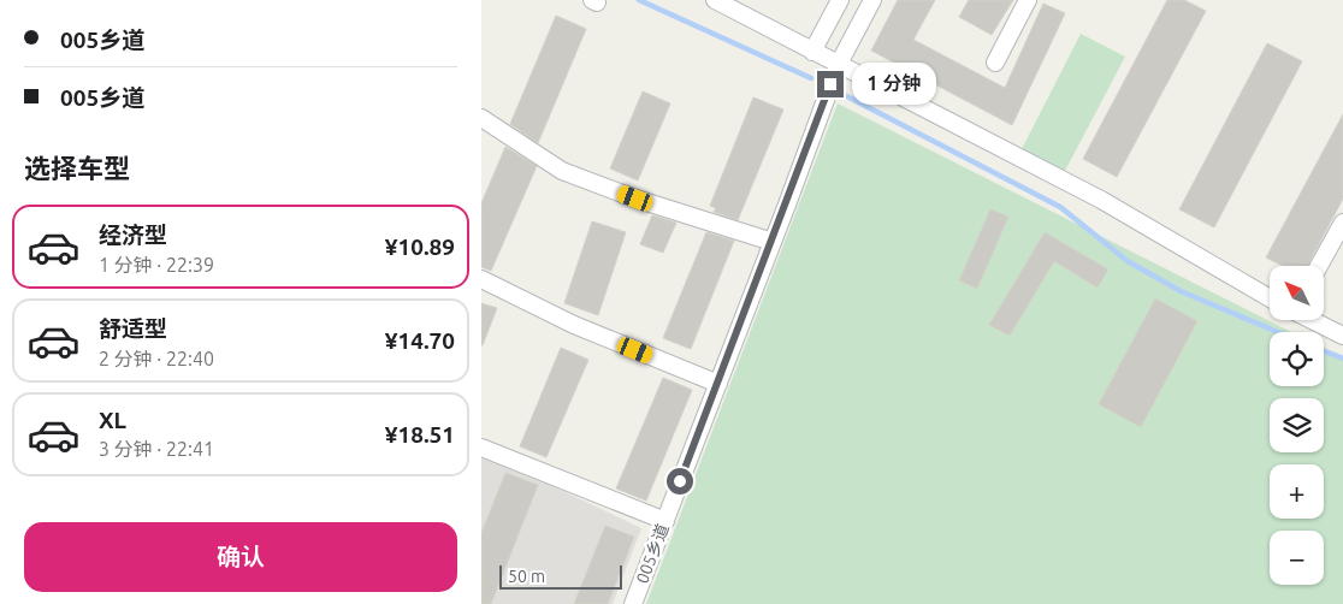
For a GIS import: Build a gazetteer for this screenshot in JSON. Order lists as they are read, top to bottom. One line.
{"streets":{"street":["005乡道"]},"scale_bar":"50 m","north":"top left","page":{"banner":["005乡道","005乡道"],"bubble":"1 分钟","heading":"选择车型","list":[{"name":"经济型","note":"1 分钟 · 22:39","value":"¥10.89"},{"name":"舒适型","note":"2 分钟 · 22:40","value":"¥14.70"},{"name":"XL","note":"3 分钟 · 22:41","value":"¥18.51"}],"map_buttons":["+","−"],"buttons":"确认","scale":"50 m"}}
